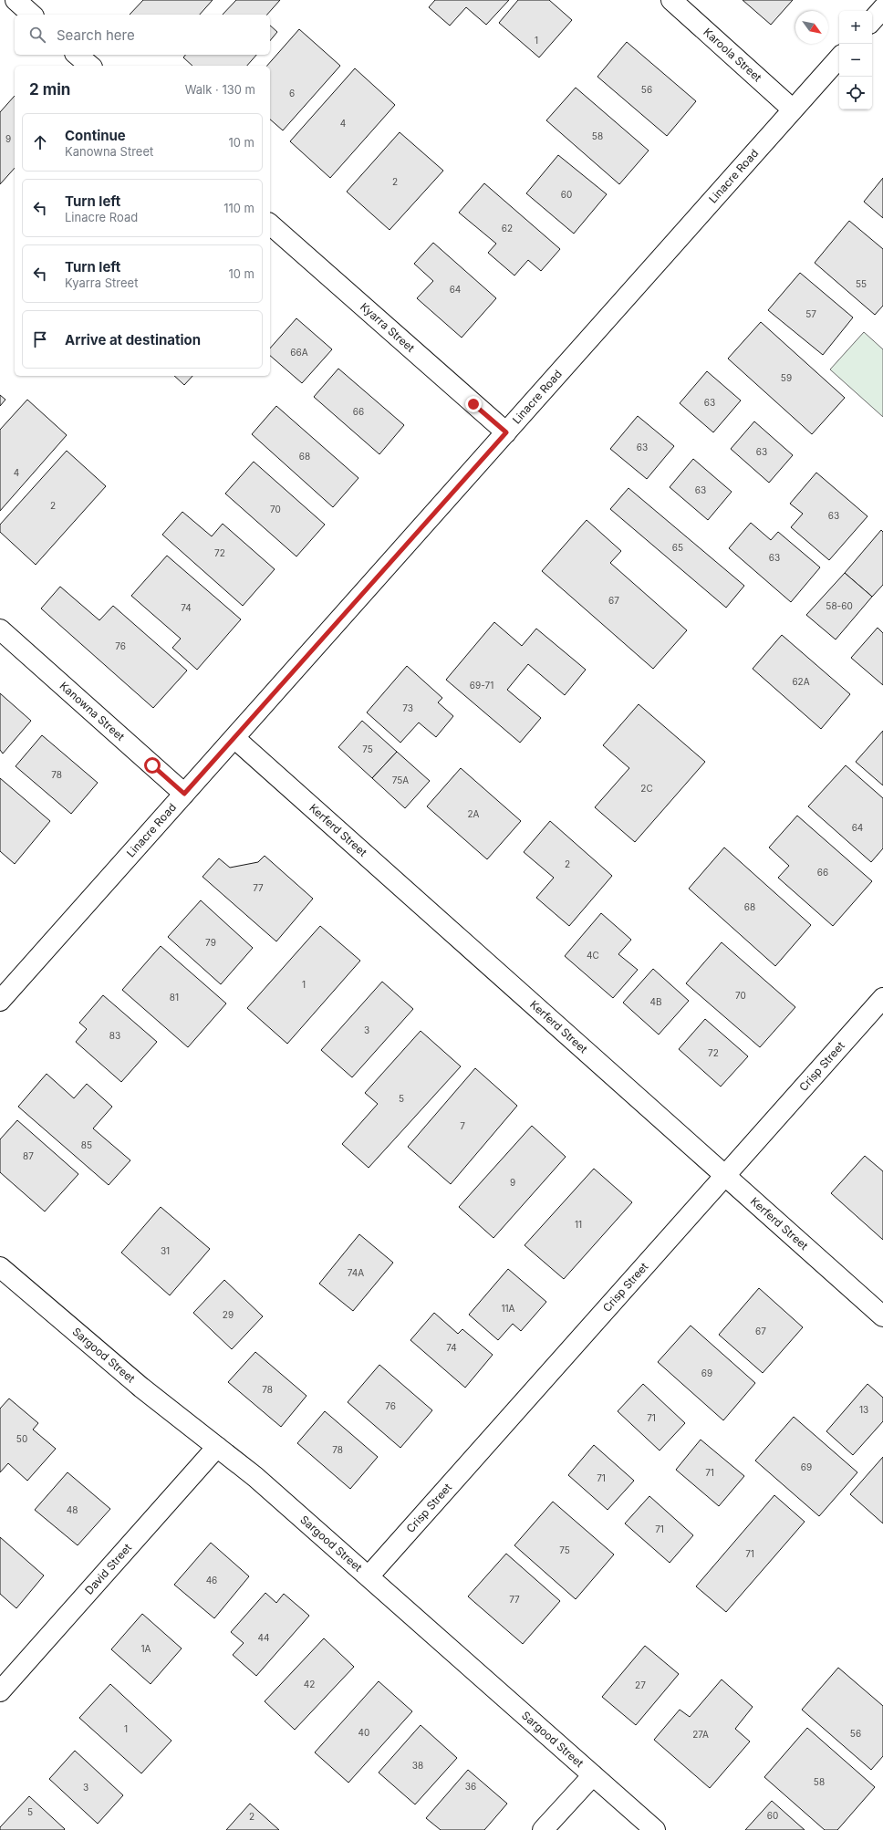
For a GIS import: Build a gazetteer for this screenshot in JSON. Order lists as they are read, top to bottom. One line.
{"streets":{"street":["Karoola Street","Linacre Road","Kyarra Street","Kanowna Street","Kerferd Street","Crisp Street","Sargood Street","David Street"]},"crossings":[["Karoola Street","Linacre Road"],["Linacre Road","Kyarra Street"],["Linacre Road","Kanowna Street"],["Linacre Road","Kerferd Street"],["Kerferd Street","Crisp Street"],["Crisp Street","Sargood Street"],["Sargood Street","David Street"]],"house_numbers":["1","56","6","4","58","9","2","60","62","55","64","57","66A","59","63","66","63","63","68","4","63","2","70","63","65","72","63","67","58-60","74","76","62A","69-71","73","75","78","75A","2C","2A","64","2","66","77","68","79","4C","1","70","81","4B","3","83","72","5","7","85","87","9","11","31","74A","11A","29","67","74","69","78","76","13","71","50","78","69","71","71","48","71","75","71","46","77","44","1A","42","27","1","40","56","27A","38","58","36","3","5","60","2"],"north":"bottom right","page":{"map_buttons":["+","−"],"search":"Search here","heading":["2 min","Walk · 130 m"],"list":[["Continue","Kanowna Street","10 m"],["Turn left","Linacre Road","110 m"],["Turn left","Kyarra Street","10 m"],"Arrive at destination"]}}
